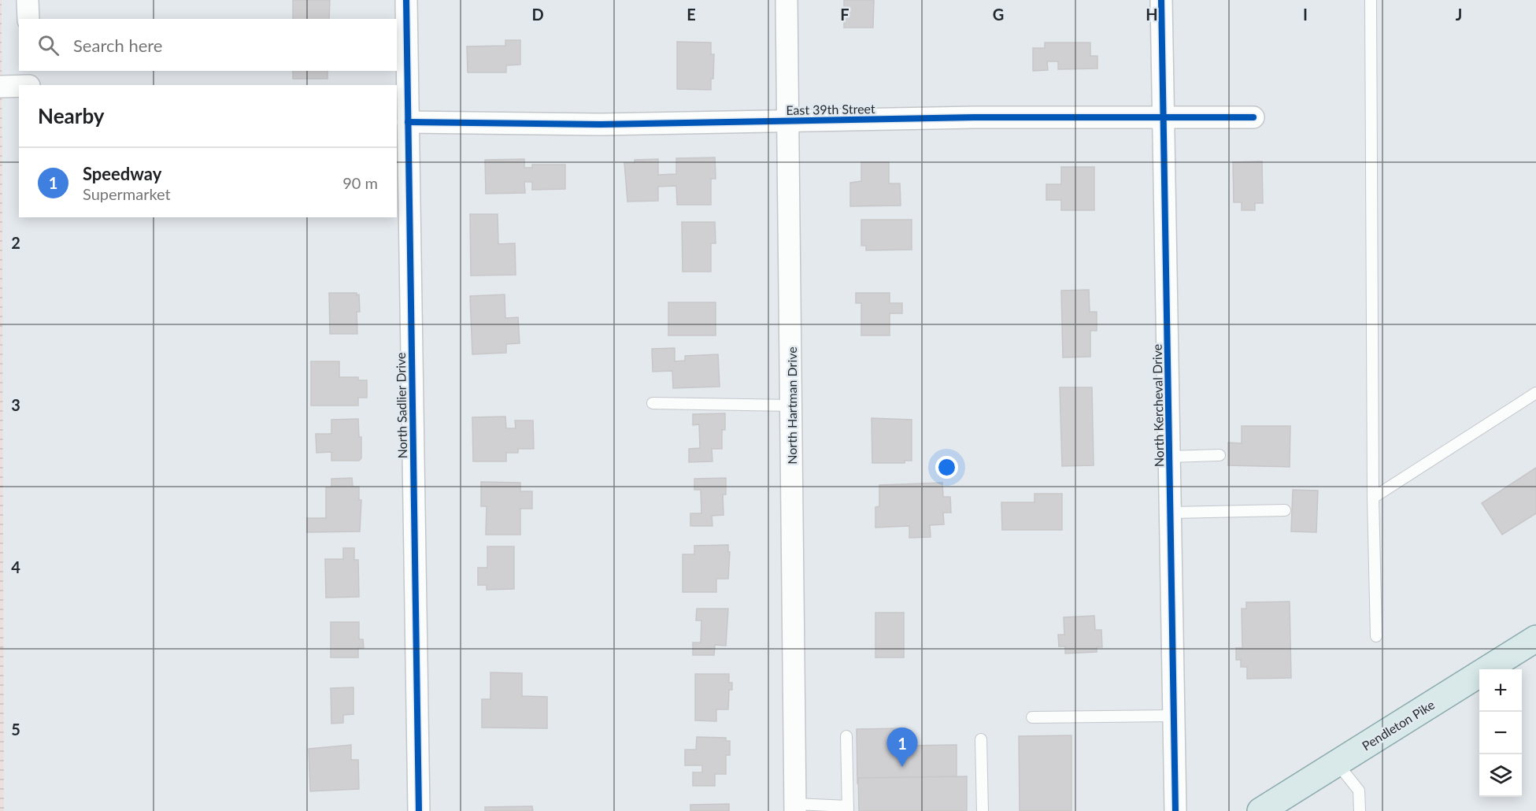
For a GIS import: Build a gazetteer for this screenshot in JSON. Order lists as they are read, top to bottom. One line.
{"streets":{"main road":["Pendleton Pike"],"street":["East 39th Street","North Sadlier Drive","North Hartman Drive","North Kercheval Drive"]},"crossings":[["East 39th Street","North Sadlier Drive"],["East 39th Street","North Hartman Drive"],["East 39th Street","North Kercheval Drive"]],"page":{"search":"Search here","heading":"Nearby","list":[{"mark":"1","name":"Speedway","note":"Supermarket","value":"90 m"}],"map_buttons":["+","−"],"pins":"1"},"grid":{"columns":["D","E","F","G","H","I","J"],"rows":["2","3","4","5"]}}
